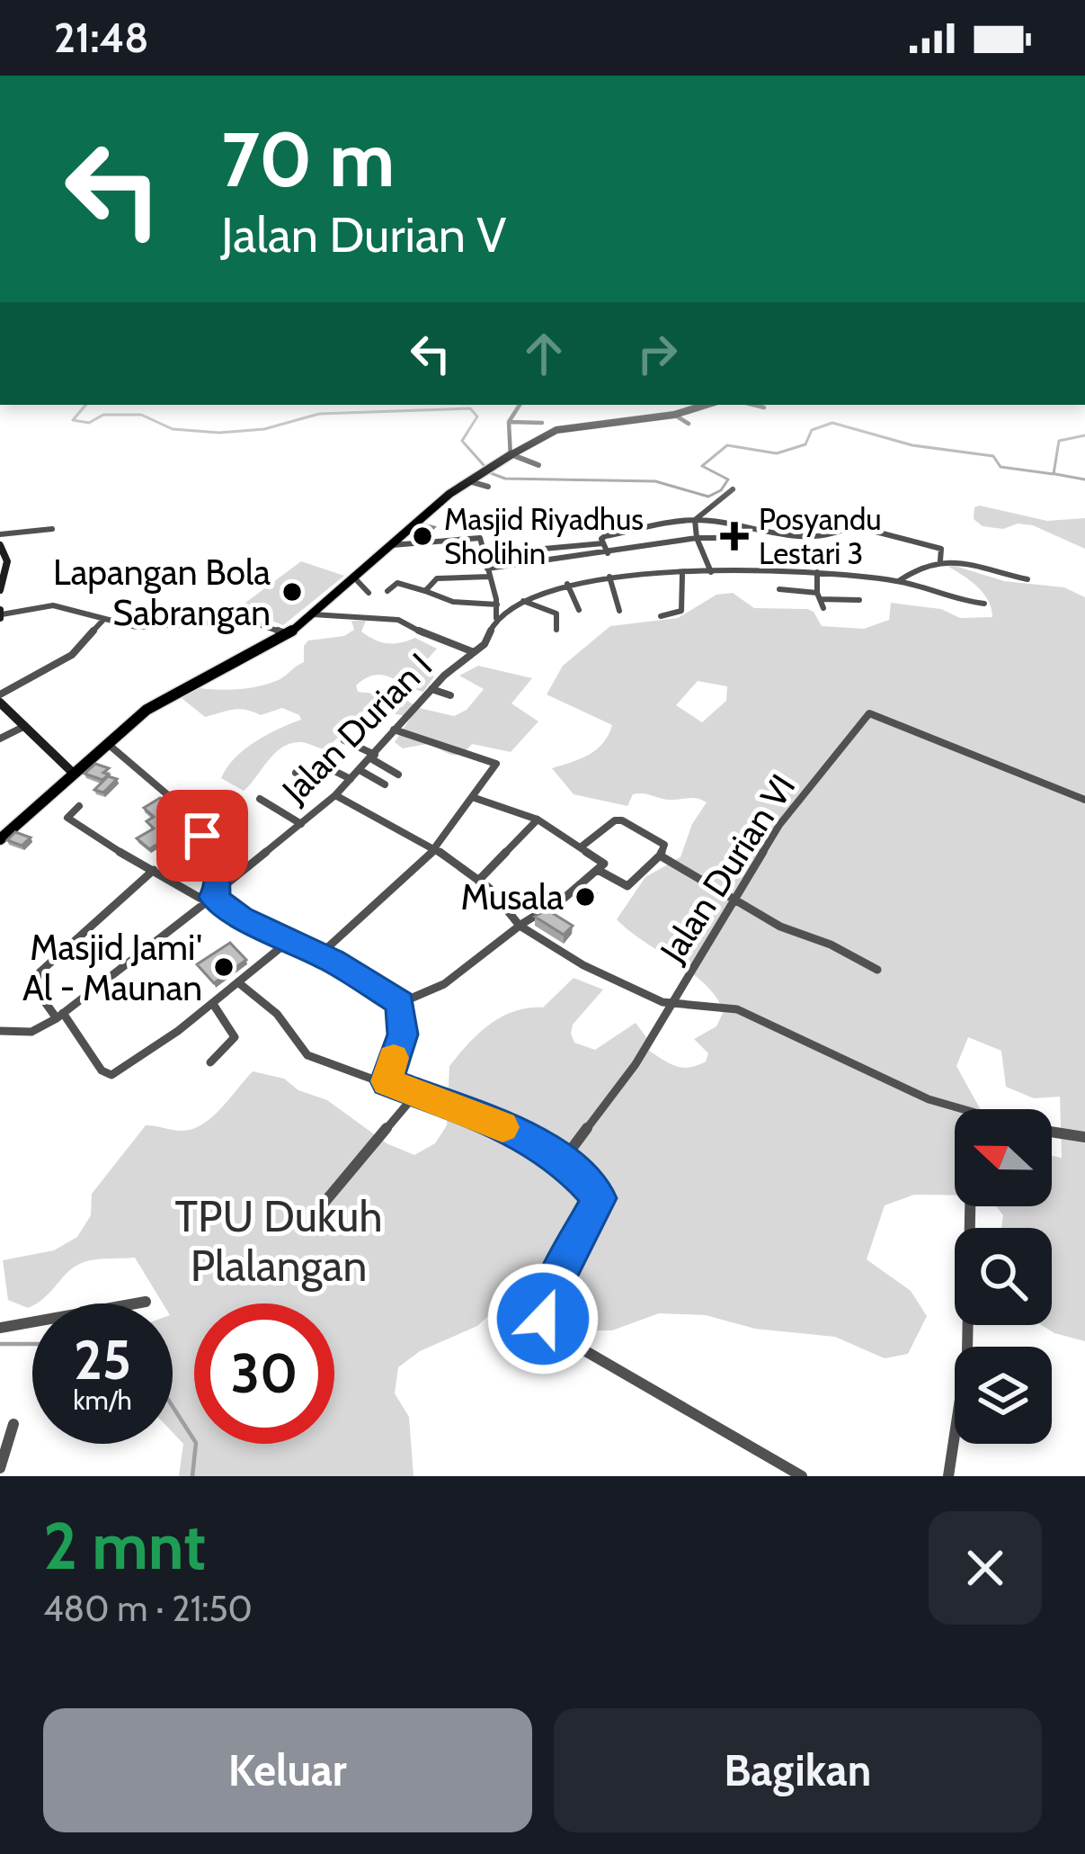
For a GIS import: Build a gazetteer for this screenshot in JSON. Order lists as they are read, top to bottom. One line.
{"streets":{"street":["Jalan Durian I","Jalan Durian VI"]},"parks":["TPU Dukuh Plalangan"],"places":{"other":["Masjid Riyadhus Sholihin","Lapangan Bola Sabrangan","Musala","Masjid Jami' Al - Maunan"],"health":["Posyandu Lestari 3"]},"north":"left","page":{"status":"21:48","turn":["70 m","Jalan Durian V"],"speed":"25 km/h","limit":"30","heading":["2 mnt","480 m · 21:50"],"buttons":["Keluar","Bagikan"]}}
